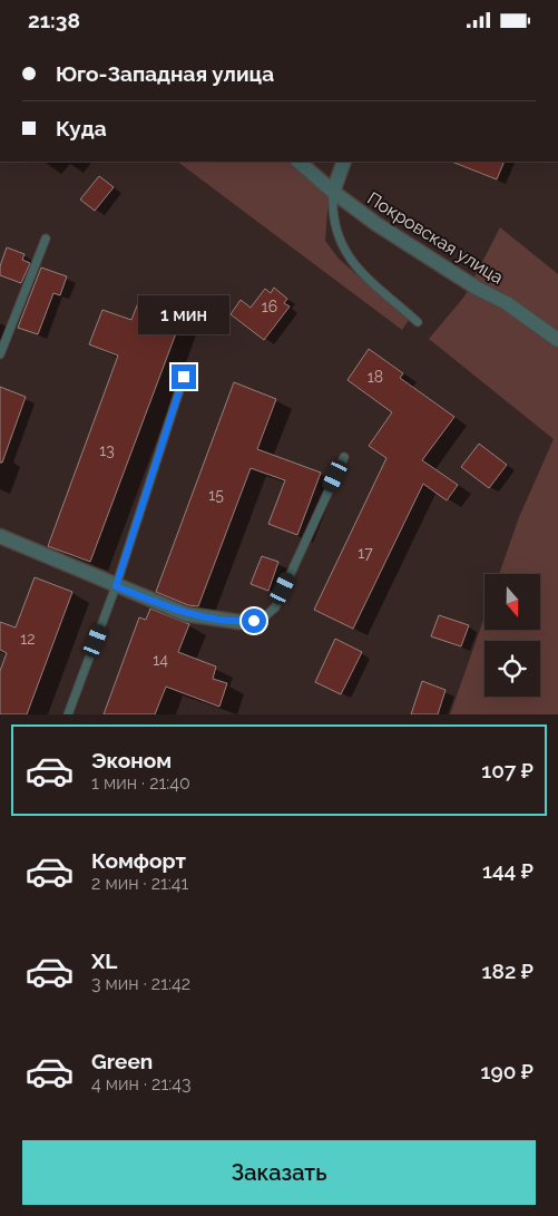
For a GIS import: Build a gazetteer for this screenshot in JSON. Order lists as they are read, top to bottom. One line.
{"streets":{"street":["Покровская улица"]},"house_numbers":["16","18","13","15","17","12","14"],"north":"bottom","page":{"status":"21:38","banner":["Юго-Западная улица","Куда"],"bubble":"1 мин","list":[{"name":"Эконом","note":"1 мин · 21:40","value":"107 ₽"},{"name":"Комфорт","note":"2 мин · 21:41","value":"144 ₽"},{"name":"XL","note":"3 мин · 21:42","value":"182 ₽"},{"name":"Green","note":"4 мин · 21:43","value":"190 ₽"}],"buttons":"Заказать"}}
